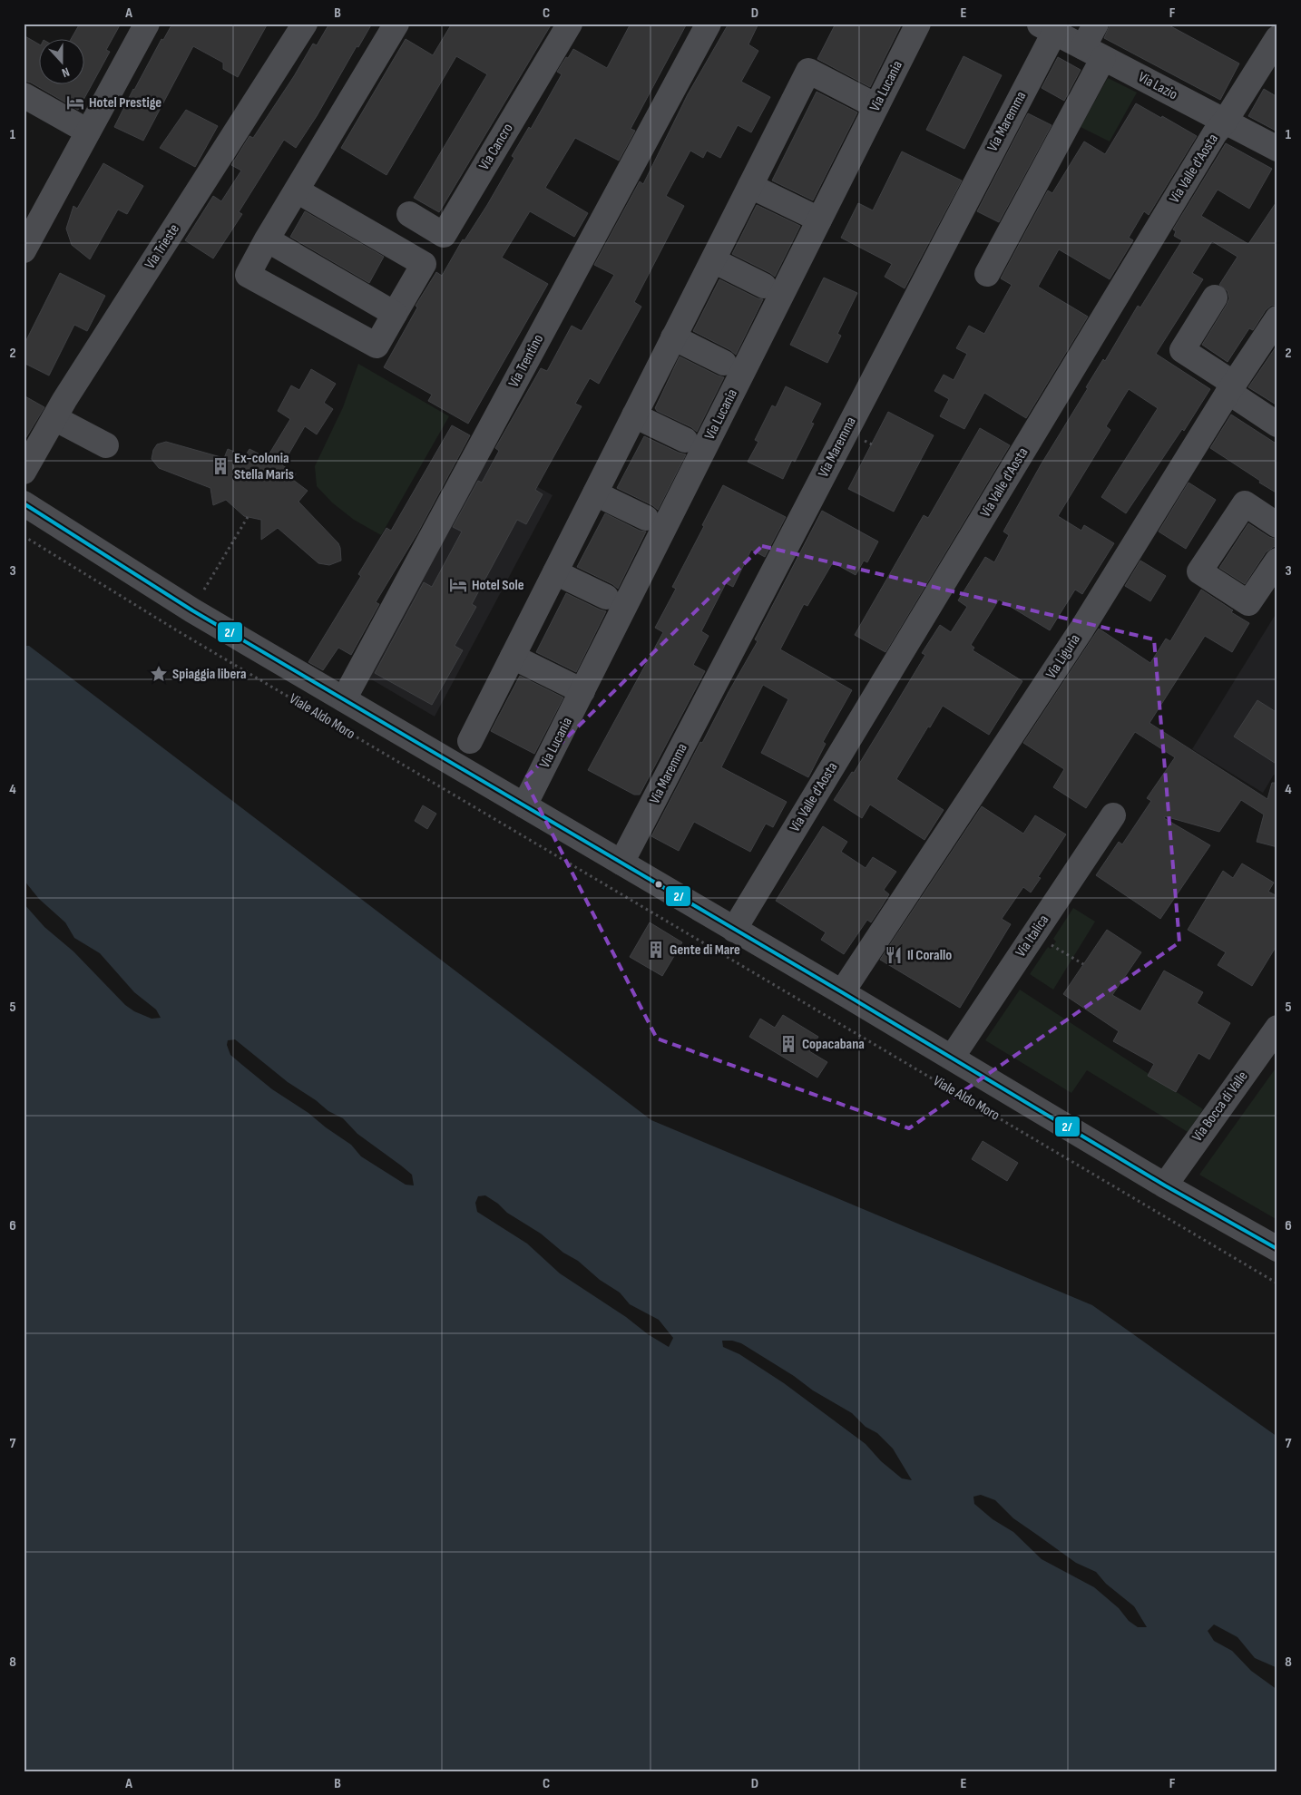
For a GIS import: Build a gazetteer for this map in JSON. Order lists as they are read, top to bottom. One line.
{"streets":{"street":["Via Lucania","Via Lazio","Via Maremma","Via Cancro","Via Valle d'Aosta","Via Trieste","Via Trentino","Via Liguria","Viale Aldo Moro","Via Italica","Via Bocca di Valle"]},"crossings":[["Via Lucania","Viale Aldo Moro"],["Via Lazio","Via Maremma"],["Via Lazio","Via Valle d'Aosta"],["Via Maremma","Viale Aldo Moro"],["Via Valle d'Aosta","Viale Aldo Moro"],["Via Trentino","Viale Aldo Moro"],["Via Liguria","Viale Aldo Moro"],["Viale Aldo Moro","Via Italica"],["Viale Aldo Moro","Via Bocca di Valle"]],"places":{"hotel":["Hotel Prestige","Hotel Sole"],"building":["Ex-colonia Stella Maris","Gente di Mare","Copacabana"],"place":["Spiaggia libera"],"restaurant":["Il Corallo"]},"lines":["transit line 2/"],"north":"bottom","grid":{"columns":["A","B","C","D","E","F"],"rows":["1","2","3","4","5","6","7","8"]}}
